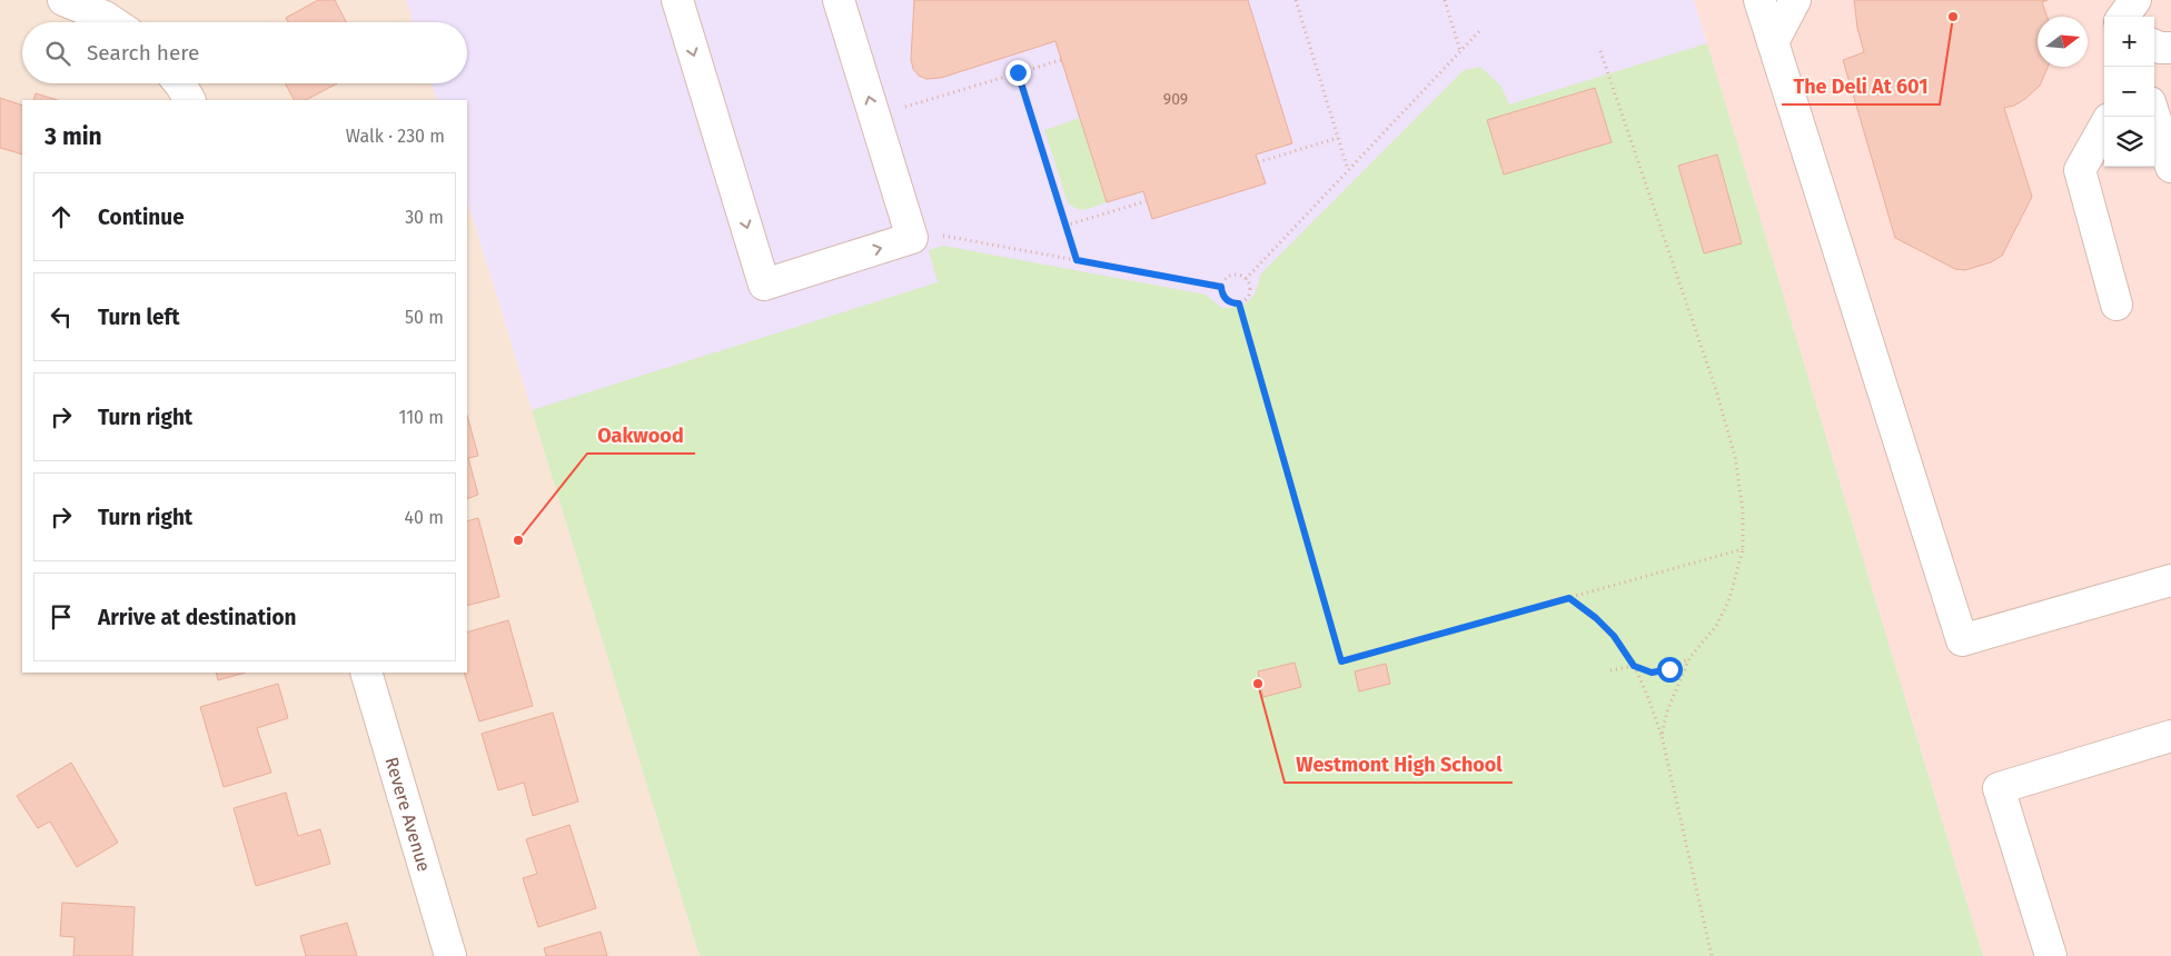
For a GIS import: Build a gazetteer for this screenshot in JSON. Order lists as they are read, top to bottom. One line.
{"streets":{"street":["Revere Avenue"]},"places":["The Deli At 601","Oakwood","Westmont High School"],"house_numbers":["909"],"north":"right","page":{"map_buttons":["+","−"],"search":"Search here","heading":["3 min","Walk · 230 m"],"list":[["Continue","30 m"],["Turn left","50 m"],["Turn right","110 m"],["Turn right","40 m"],"Arrive at destination"]}}
